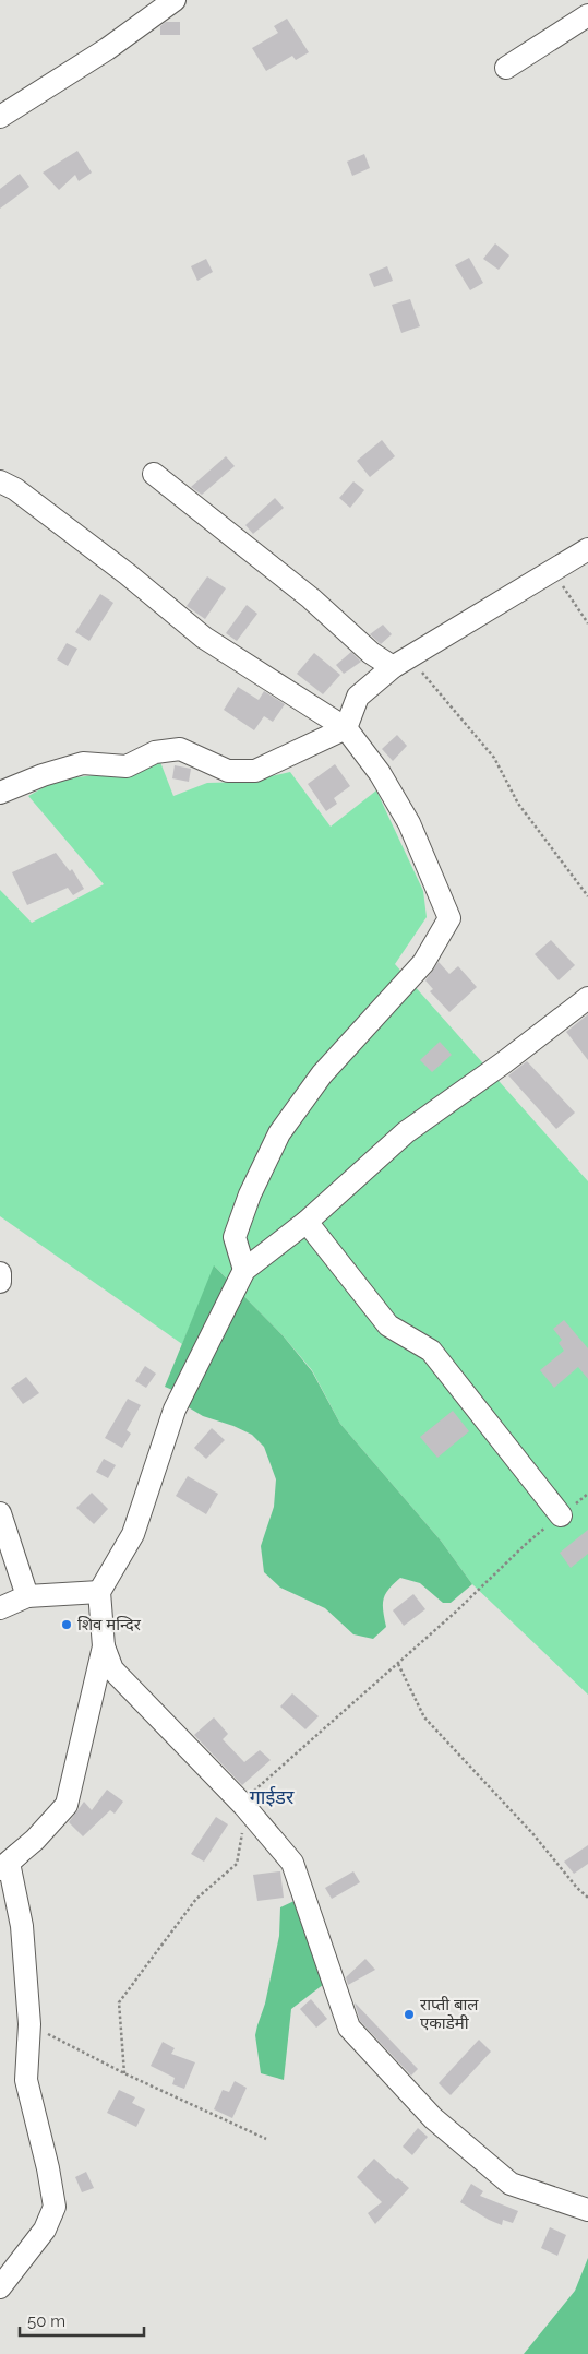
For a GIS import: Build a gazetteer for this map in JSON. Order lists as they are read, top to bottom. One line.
{"districts":["गाईडर"],"places":["शिव मन्दिर","राप्ती बाल एकाडेमी"],"scale_bar":"50 m"}
